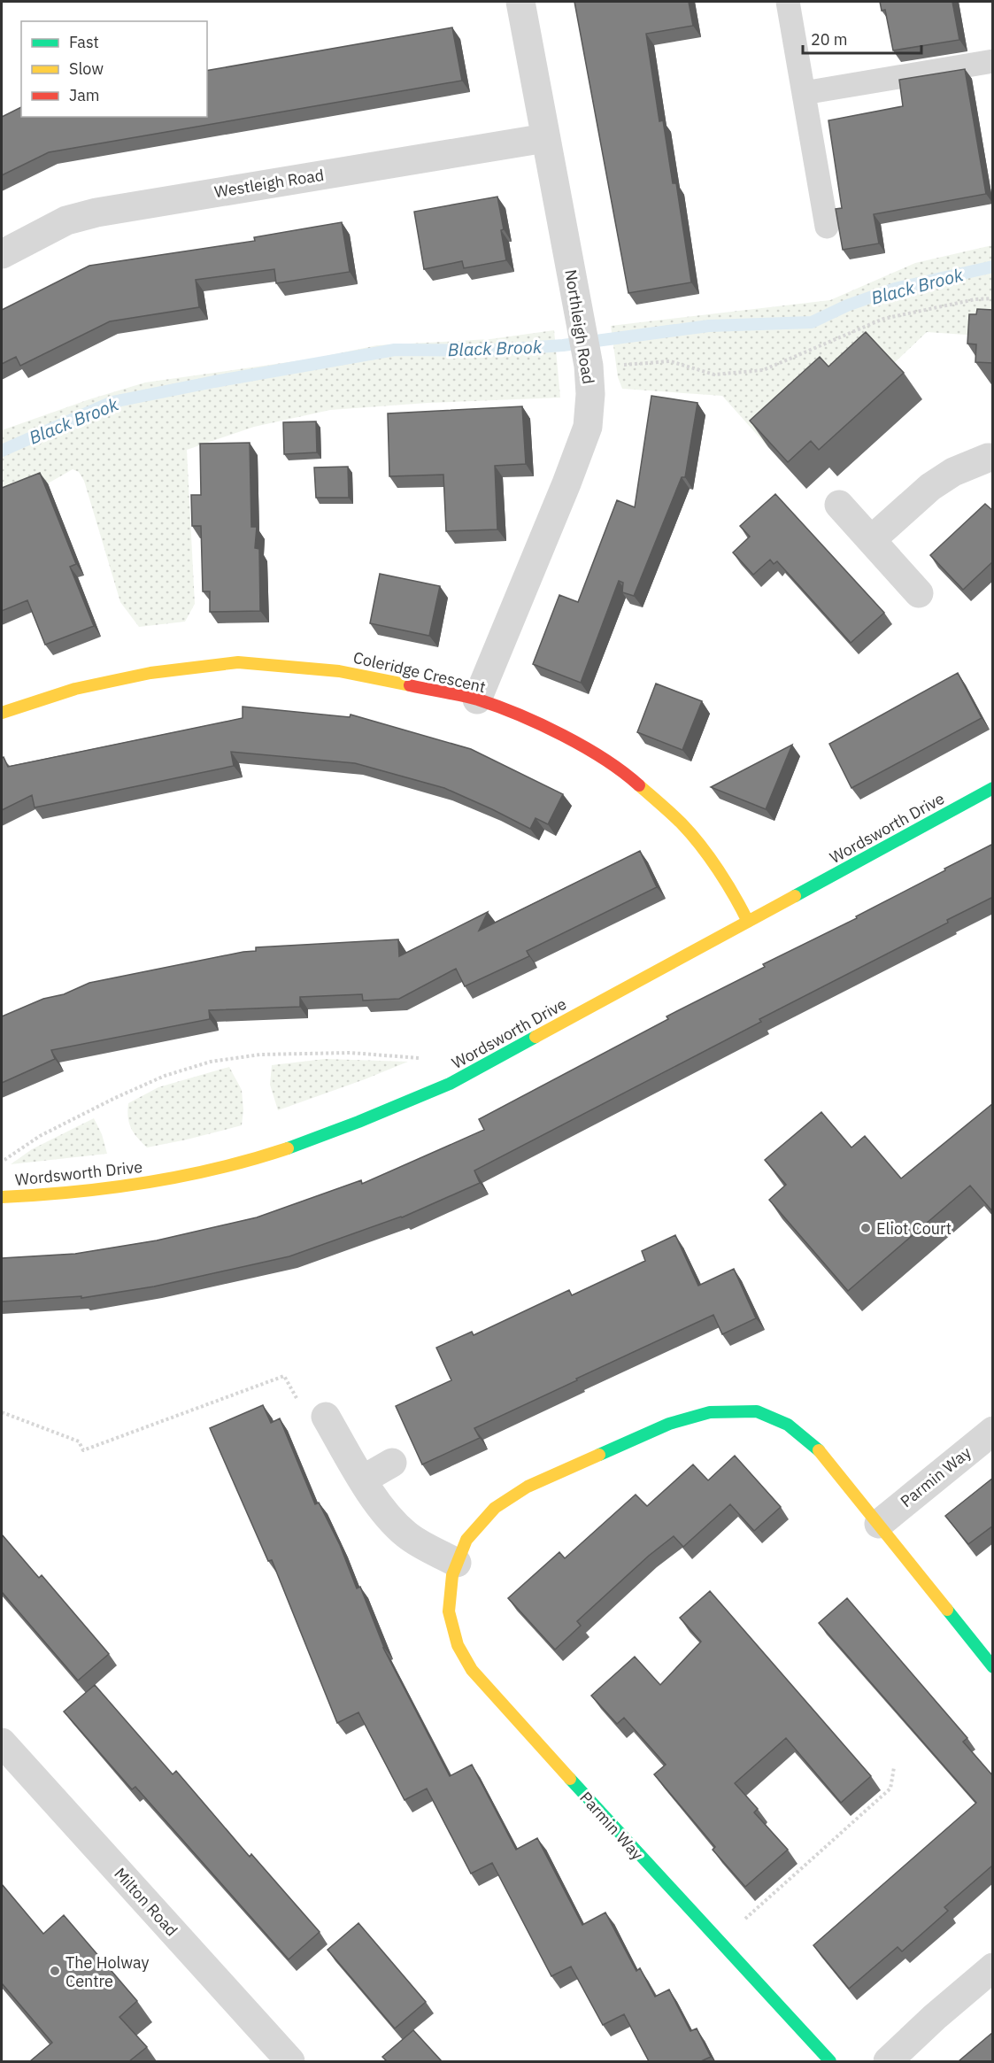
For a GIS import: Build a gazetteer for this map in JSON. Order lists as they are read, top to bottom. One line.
{"streets":{"street":["Westleigh Road","Northleigh Road","Coleridge Crescent","Wordsworth Drive","Parmin Way","Milton Road"]},"crossings":[["Westleigh Road","Northleigh Road"],["Northleigh Road","Coleridge Crescent"],["Coleridge Crescent","Wordsworth Drive"]],"water":["Black Brook"],"places":["Eliot Court","The Holway Centre"],"legend":["Fast","Slow","Jam"],"scale_bar":"20 m"}
